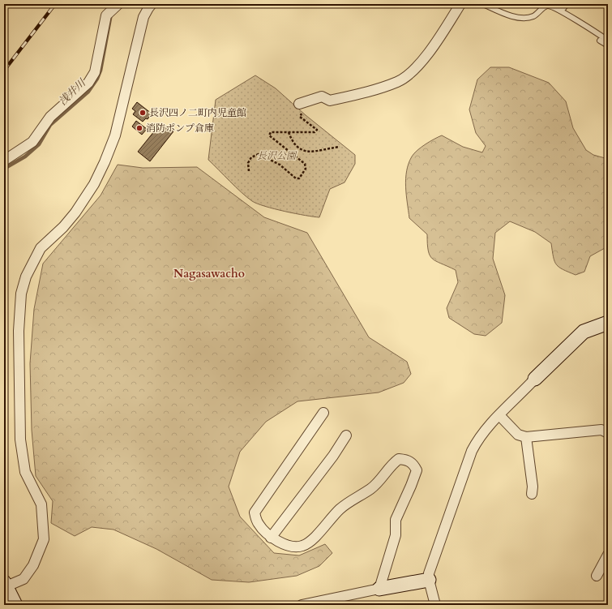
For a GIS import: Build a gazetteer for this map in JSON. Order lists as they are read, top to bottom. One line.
{"districts":["Nagasawacho"],"water":["浅井川"],"parks":["長沢公園"],"places":["長沢四ノ二町内児童館","消防ポンプ倉庫"]}
